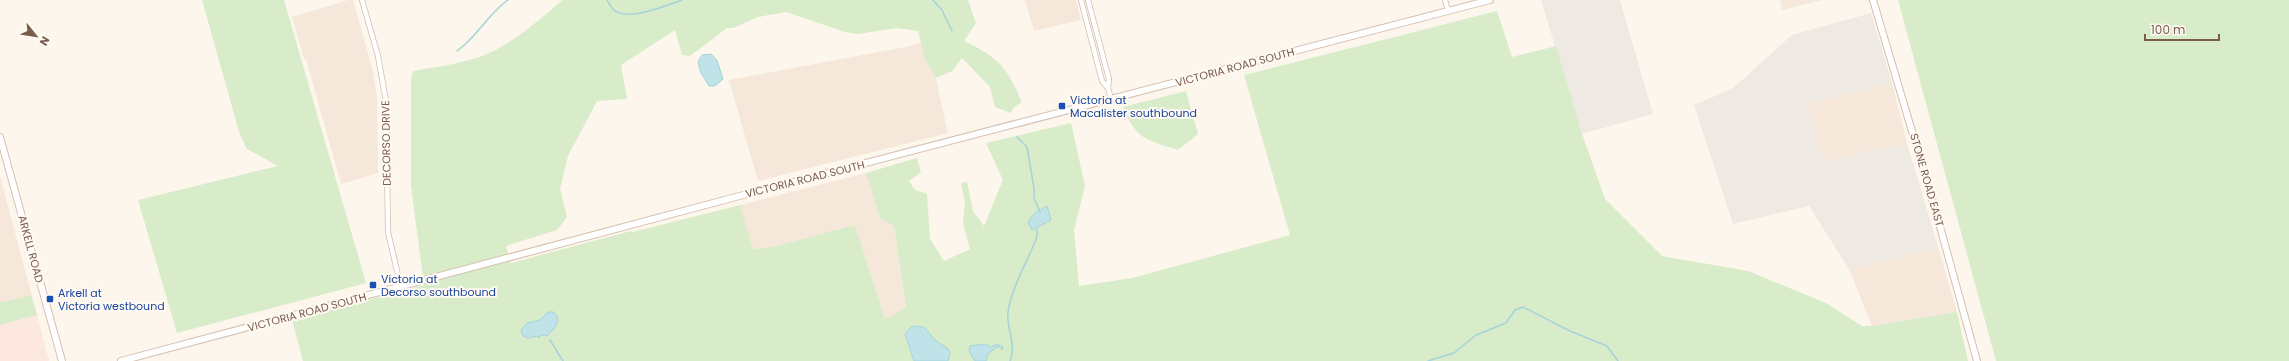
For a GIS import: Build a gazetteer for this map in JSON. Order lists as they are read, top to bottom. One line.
{"streets":{"main road":["VICTORIA ROAD SOUTH","STONE ROAD EAST","ARKELL ROAD"],"street":["DECORSO DRIVE"]},"crossings":[["VICTORIA ROAD SOUTH","DECORSO DRIVE"]],"places":{"transit":["Victoria at Macalister southbound","Victoria at Decorso southbound","Arkell at Victoria westbound"]},"scale_bar":"100 m","north":"bottom right"}
